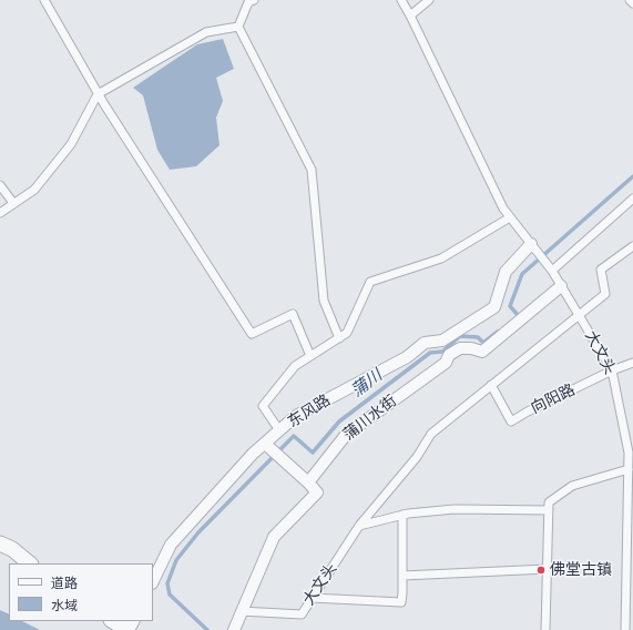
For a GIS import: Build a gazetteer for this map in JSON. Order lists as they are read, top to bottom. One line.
{"streets":{"street":["东风路","蒲川水街"],"lane":["大文头","向阳路"]},"crossings":[["大文头","向阳路"],["大文头","东风路"],["大文头","蒲川水街"]],"water":["蒲川"],"places":["佛堂古镇"],"legend":["道路","水域"]}
